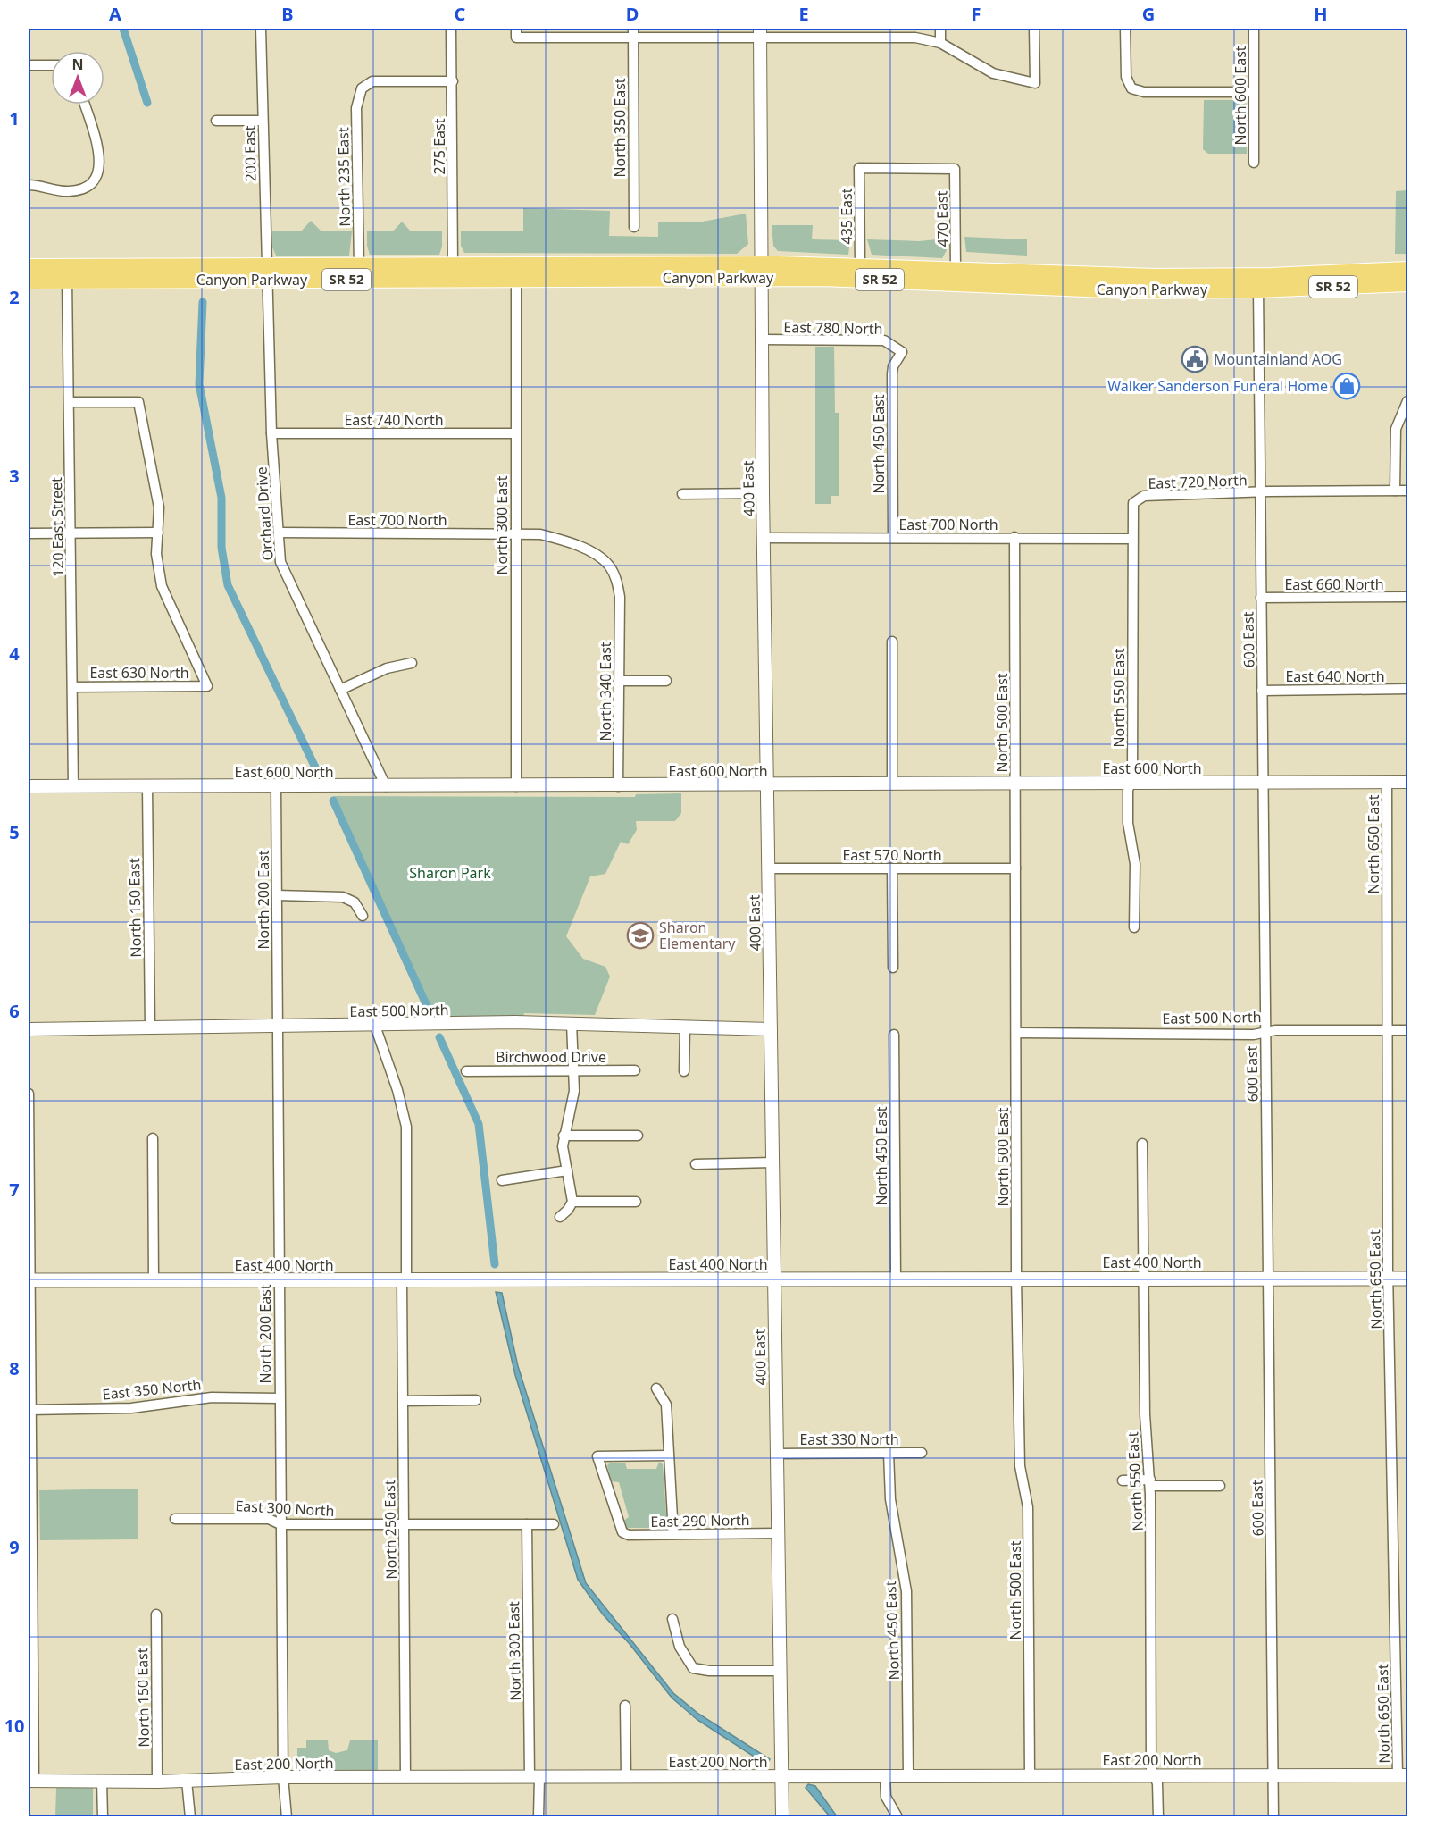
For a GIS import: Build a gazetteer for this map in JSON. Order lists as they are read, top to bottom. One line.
{"streets":{"highway":["Canyon Parkway","SR 52"],"main road":["East 400 North"],"street":["North 600 East","North 350 East","275 East","200 East","North 235 East","435 East","470 East","East 780 North","East 740 North","North 450 East","East 720 North","400 East","Orchard Drive","East 700 North","North 300 East","120 East Street","East 660 North","600 East","East 630 North","East 640 North","North 340 East","North 550 East","North 500 East","East 600 North","North 650 East","East 570 North","North 200 East","North 150 East","East 500 North","Birchwood Drive","East 350 North","East 330 North","East 300 North","East 290 North","North 250 East","East 200 North"]},"crossings":[["275 East","North 235 East"],["275 East","Canyon Parkway"],["200 East","Canyon Parkway"],["200 East","Orchard Drive"],["North 235 East","Canyon Parkway"],["435 East","470 East"],["435 East","Canyon Parkway"],["470 East","Canyon Parkway"],["Canyon Parkway","400 East"],["Canyon Parkway","Orchard Drive"],["Canyon Parkway","North 300 East"],["Canyon Parkway","120 East Street"],["Canyon Parkway","600 East"],["East 780 North","North 450 East"],["East 780 North","400 East"],["East 740 North","Orchard Drive"],["East 740 North","North 300 East"],["North 450 East","East 700 North"],["North 450 East","East 400 North"],["North 450 East","East 330 North"],["North 450 East","East 200 North"],["East 720 North","600 East"],["East 720 North","North 550 East"],["400 East","East 700 North"],["400 East","East 600 North"],["400 East","East 570 North"],["400 East","East 500 North"],["400 East","East 400 North"],["400 East","East 330 North"],["400 East","East 290 North"],["400 East","East 200 North"],["Orchard Drive","East 700 North"],["Orchard Drive","East 600 North"],["East 700 North","North 300 East"],["East 700 North","North 340 East"],["East 700 North","North 550 East"],["East 700 North","North 500 East"],["North 300 East","East 600 North"],["North 300 East","East 300 North"],["North 300 East","East 200 North"],["120 East Street","East 630 North"],["120 East Street","East 600 North"],["East 660 North","600 East"],["600 East","East 640 North"],["600 East","East 600 North"],["600 East","East 500 North"],["600 East","East 400 North"],["600 East","East 200 North"],["North 340 East","East 600 North"],["North 550 East","East 600 North"],["North 550 East","East 400 North"],["North 550 East","East 200 North"],["North 500 East","East 600 North"],["North 500 East","East 570 North"],["North 500 East","East 500 North"],["North 500 East","East 400 North"],["North 500 East","East 200 North"],["East 600 North","North 650 East"],["East 600 North","North 200 East"],["East 600 North","North 150 East"],["North 650 East","East 500 North"],["North 650 East","East 400 North"],["North 650 East","East 200 North"],["North 200 East","East 500 North"],["North 200 East","East 400 North"],["North 200 East","East 350 North"],["North 200 East","East 300 North"],["North 200 East","East 200 North"],["North 150 East","East 500 North"],["North 150 East","East 200 North"],["East 500 North","North 250 East"],["East 400 North","North 250 East"],["East 300 North","North 250 East"],["North 250 East","East 200 North"]],"parks":["Sharon Park"],"places":{"public building":["Mountainland AOG"],"shop":["Walker Sanderson Funeral Home"],"school or university":["Sharon Elementary"]},"north":"top","grid":{"columns":["A","B","C","D","E","F","G","H"],"rows":["1","2","3","4","5","6","7","8","9","10"]}}
